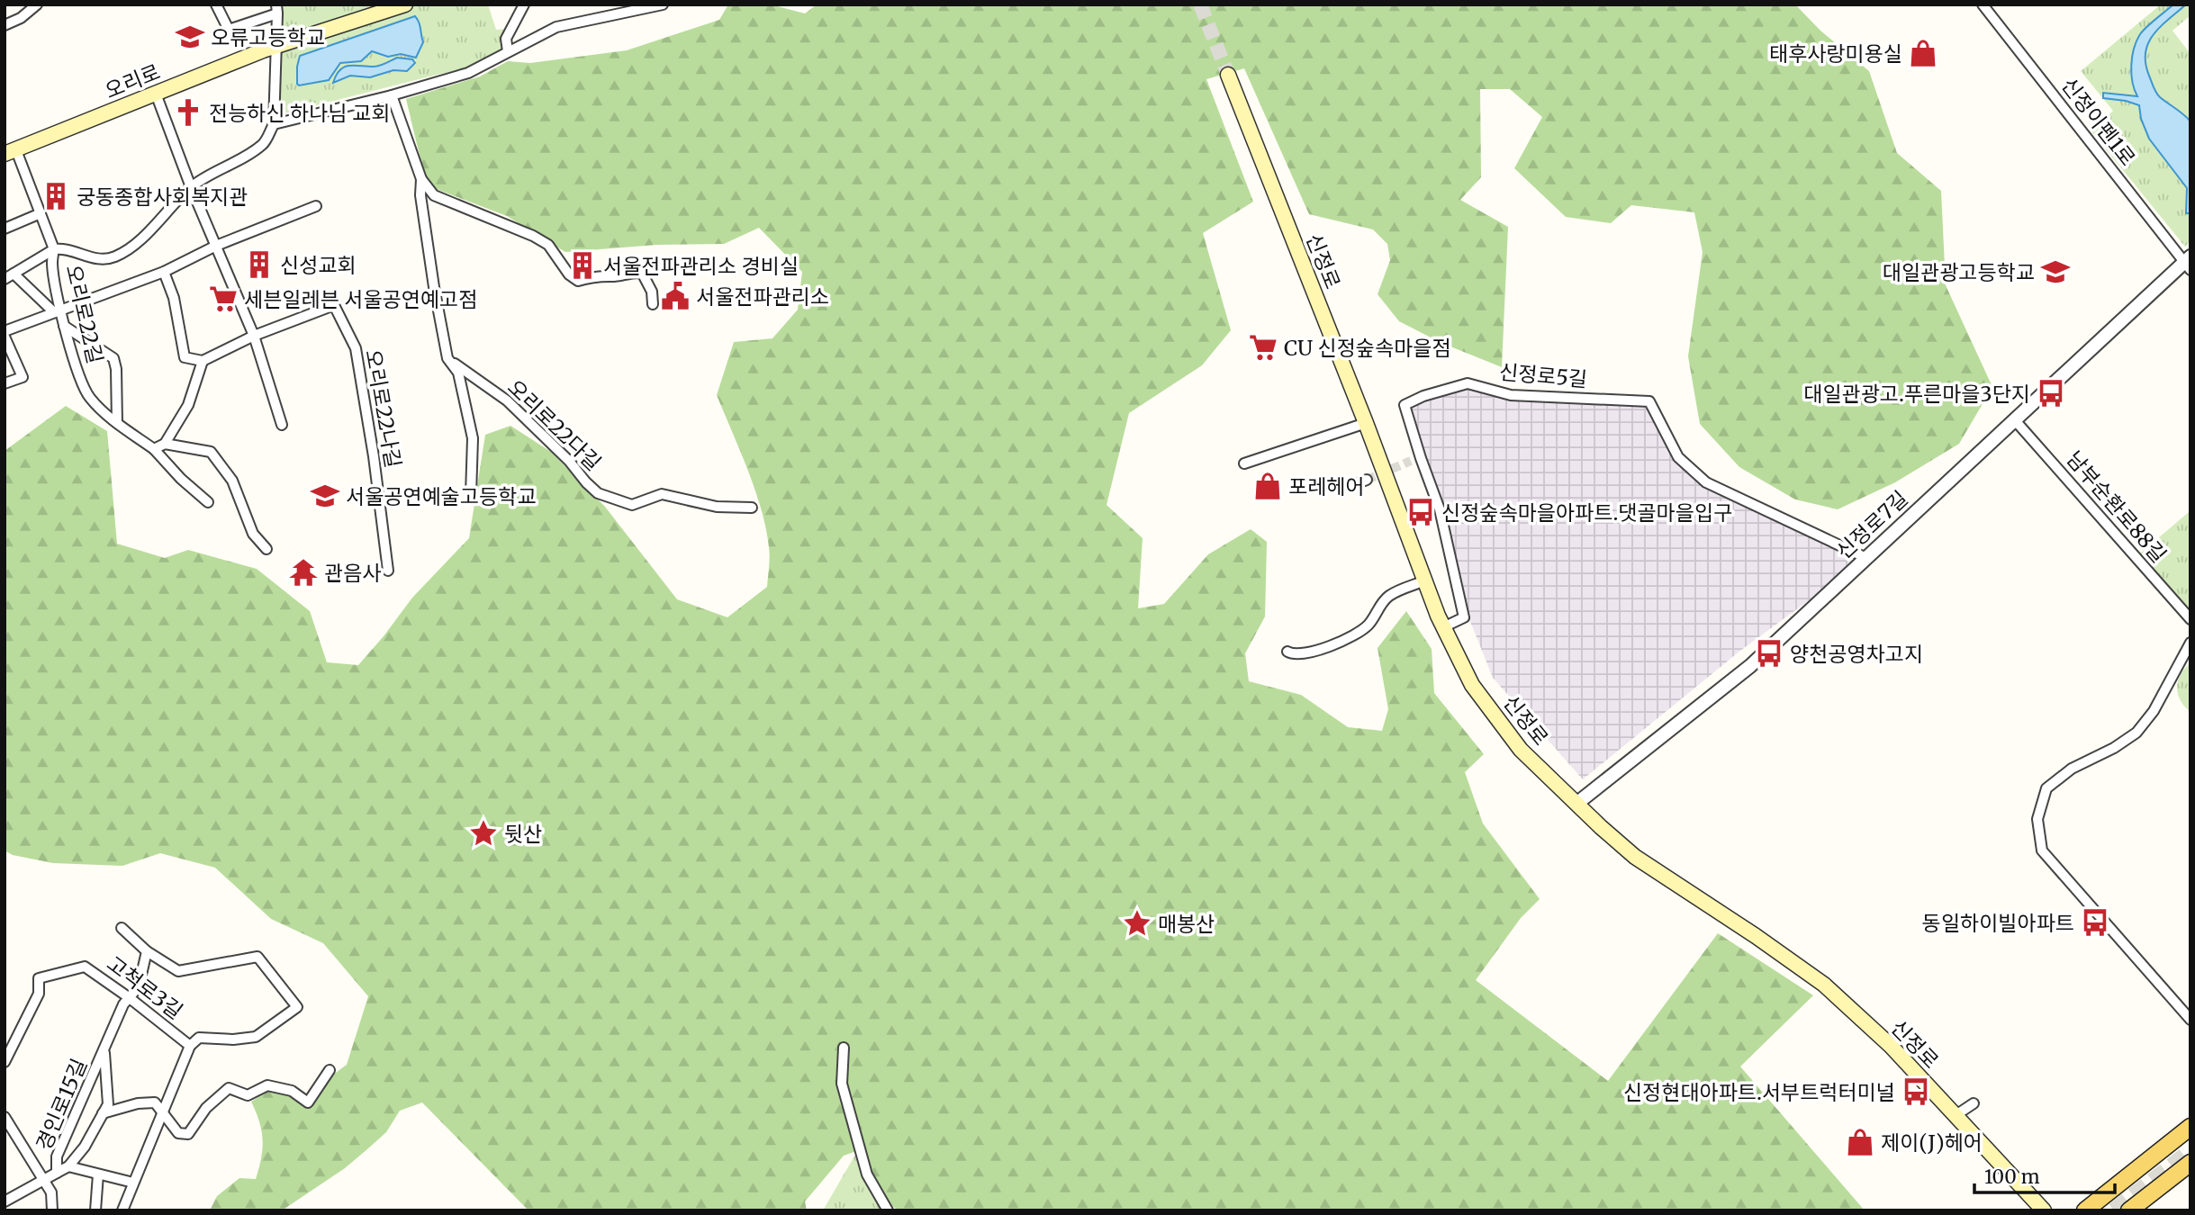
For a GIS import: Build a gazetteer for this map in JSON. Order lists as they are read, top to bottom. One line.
{"streets":{"main road":["오리로","신정로"],"street":["신정이펜1로","오리로22길","신정로5길","오리로22나길","오리로22다길","남부순환로88길","신정로7길","고척로3길","경인로15길"]},"crossings":[["오리로","오리로22길"],["신정이펜1로","신정로7길"],["신정로","신정로5길"],["신정로","신정로7길"],["신정로5길","신정로7길"],["남부순환로88길","신정로7길"],["고척로3길","경인로15길"]],"places":{"school or university":["오류고등학교","대일관광고등학교","서울공연예술고등학교"],"shop":["태후사랑미용실","포레헤어","제이(J)헤어"],"church":["전능하신 하나님 교회"],"building":["궁동종합사회복지관","신성교회","서울전파관리소 경비실"],"public building":["서울전파관리소"],"supermarket":["세븐일레븐 서울공연예고점","CU 신정숲속마을점"],"bus stop":["대일관광고.푸른마을3단지","신정숲속마을아파트.댓골마을입구","양천공영차고지","동일하이빌아파트","신정현대아파트.서부트럭터미널"],"temple":["관음사"],"place":["뒷산","매봉산"]},"scale_bar":"100 m"}
